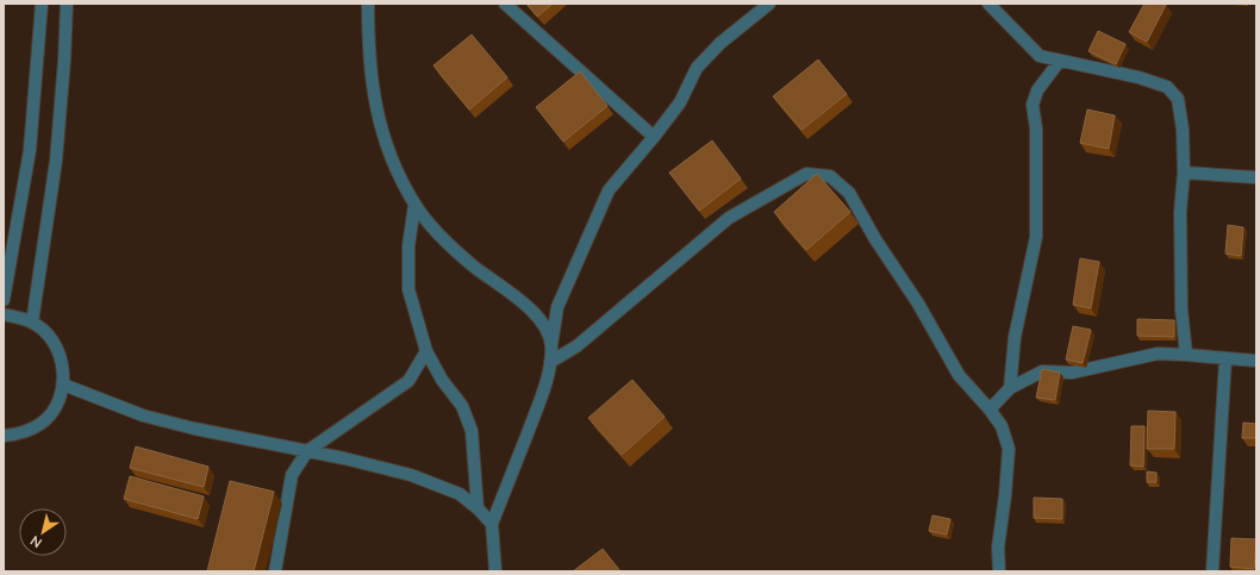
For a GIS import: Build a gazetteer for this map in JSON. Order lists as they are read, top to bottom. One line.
{"north":"bottom left"}
